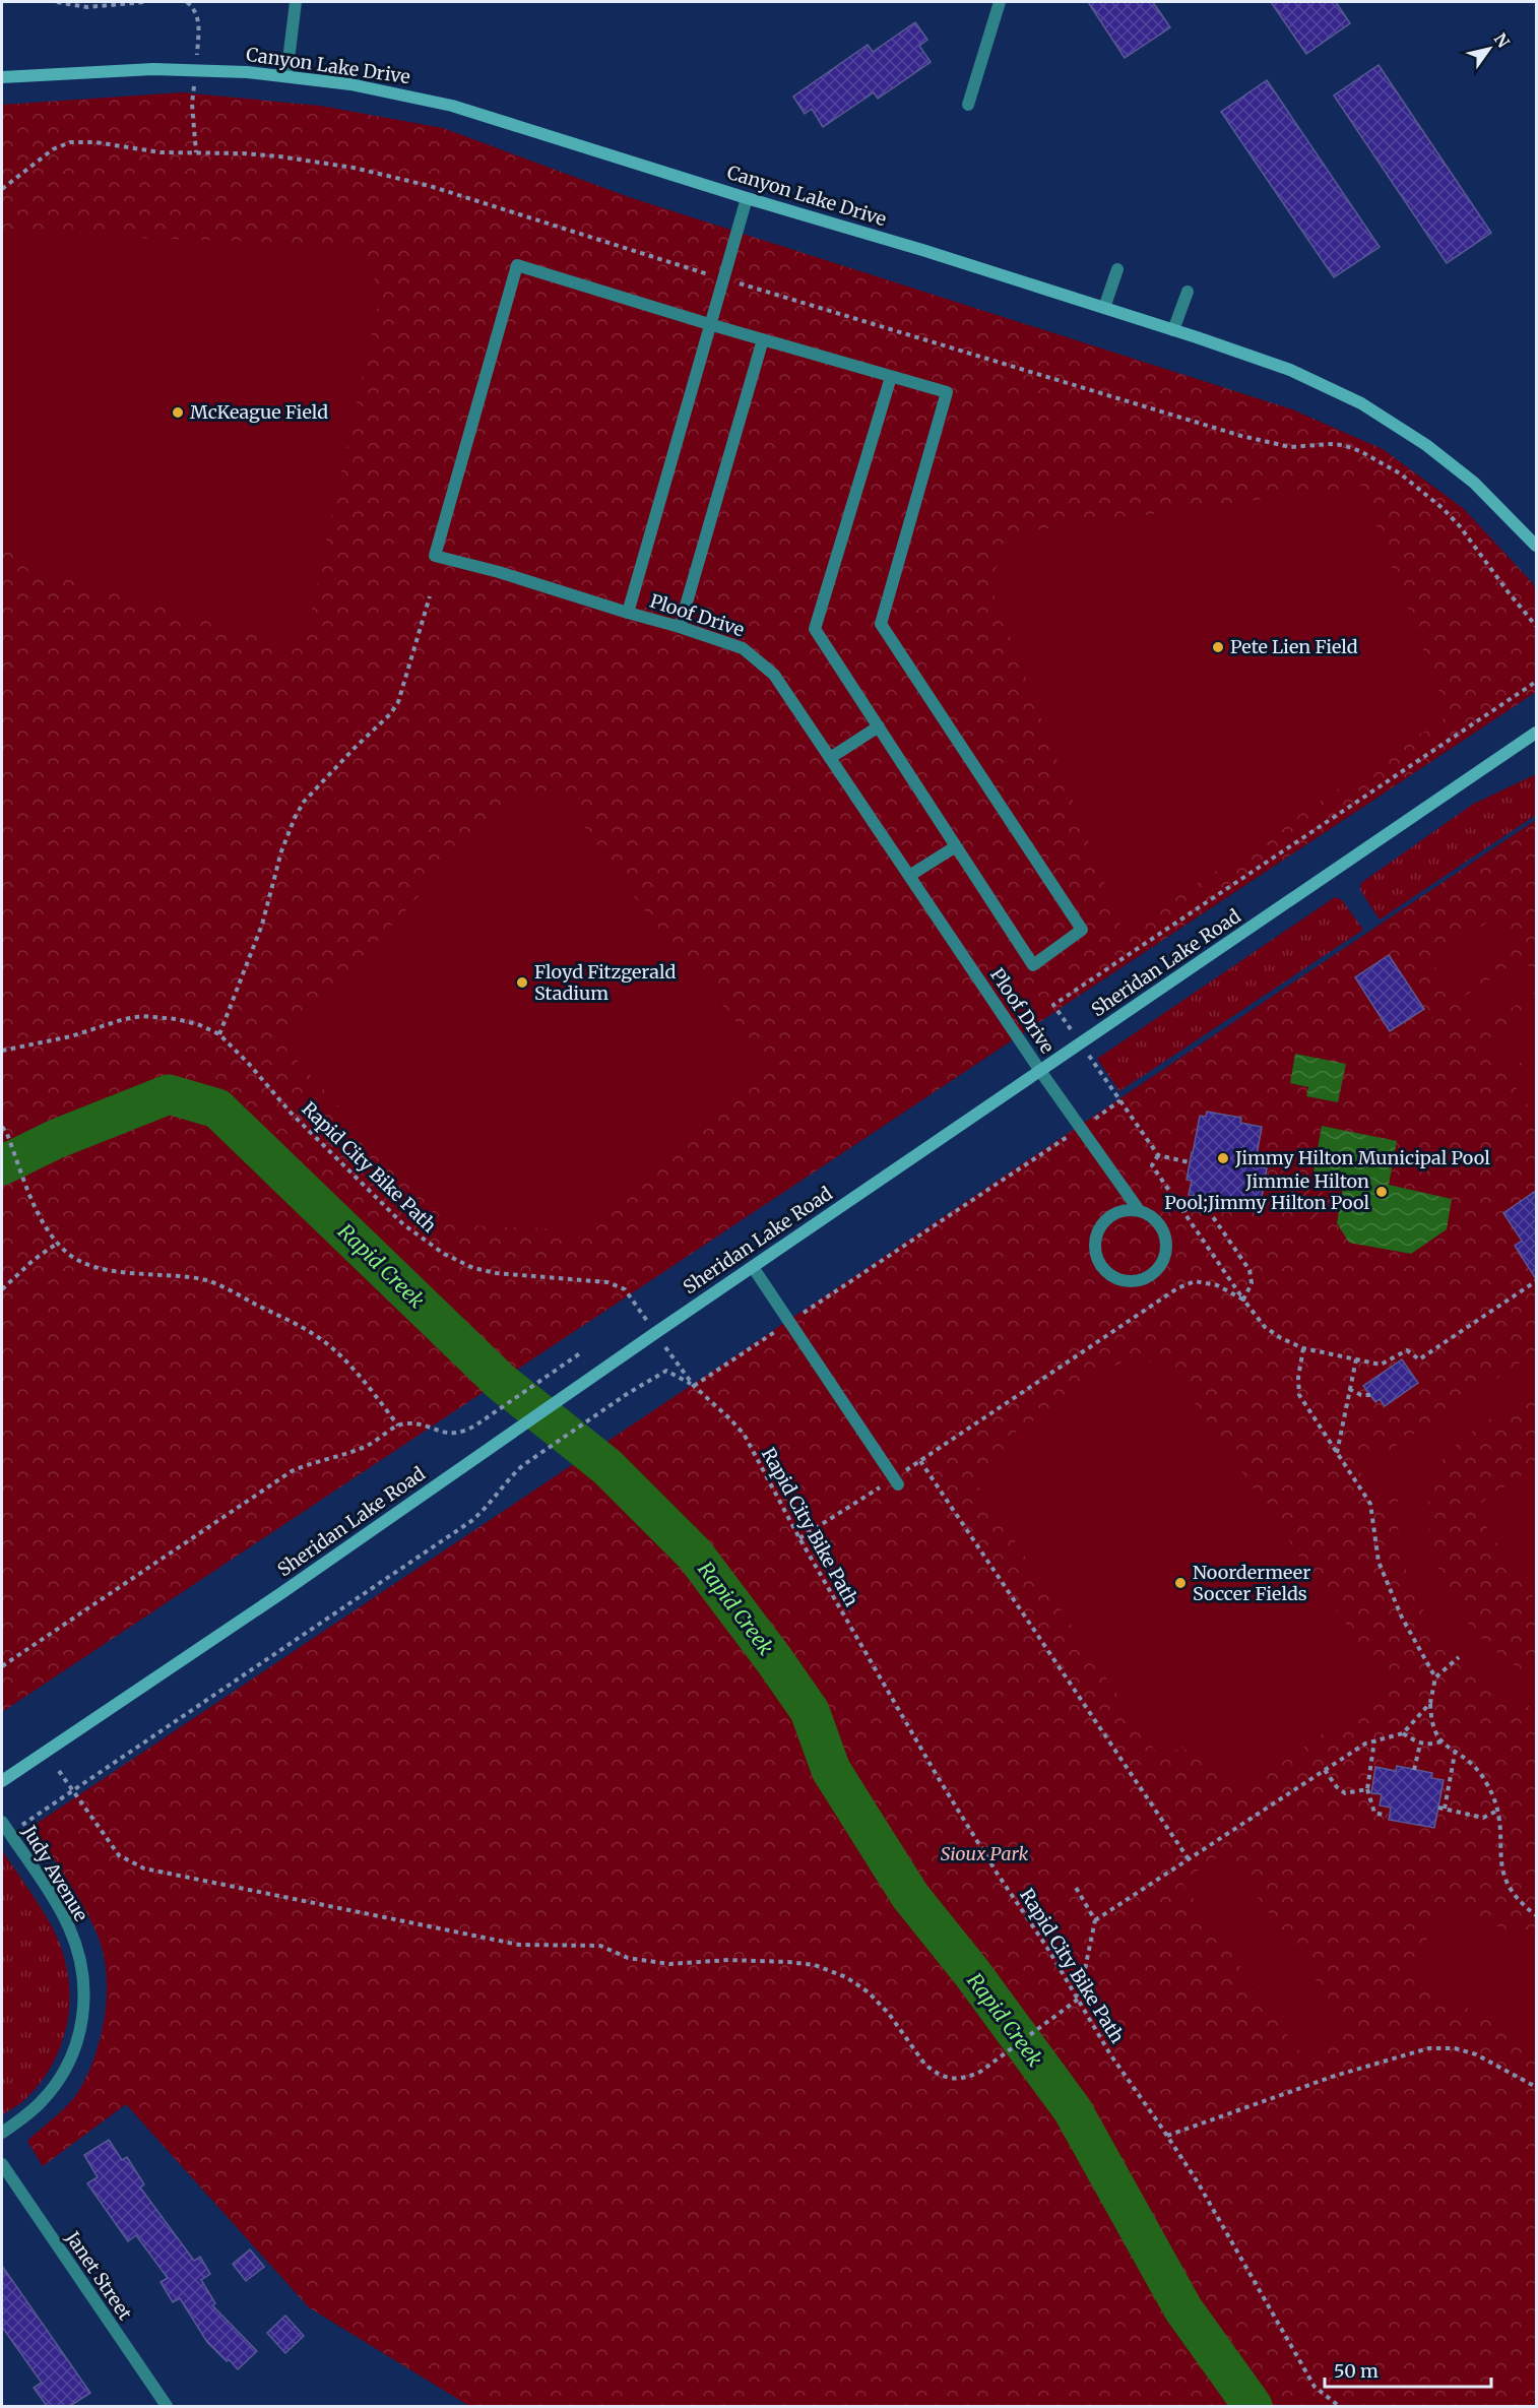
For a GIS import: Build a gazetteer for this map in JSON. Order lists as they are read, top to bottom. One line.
{"streets":{"street":["Canyon Lake Drive","Ploof Drive","Sheridan Lake Road","Judy Avenue","Janet Street"],"path":["Rapid City Bike Path"]},"crossings":[["Canyon Lake Drive","Ploof Drive"],["Ploof Drive","Sheridan Lake Road"],["Sheridan Lake Road","Rapid City Bike Path"]],"water":["Rapid Creek"],"parks":["Sioux Park"],"places":["McKeague Field","Pete Lien Field","Floyd Fitzgerald Stadium","Jimmy Hilton Municipal Pool","Jimmie Hilton Pool;Jimmy Hilton Pool","Noordermeer Soccer Fields"],"scale_bar":"50 m","north":"top right"}
